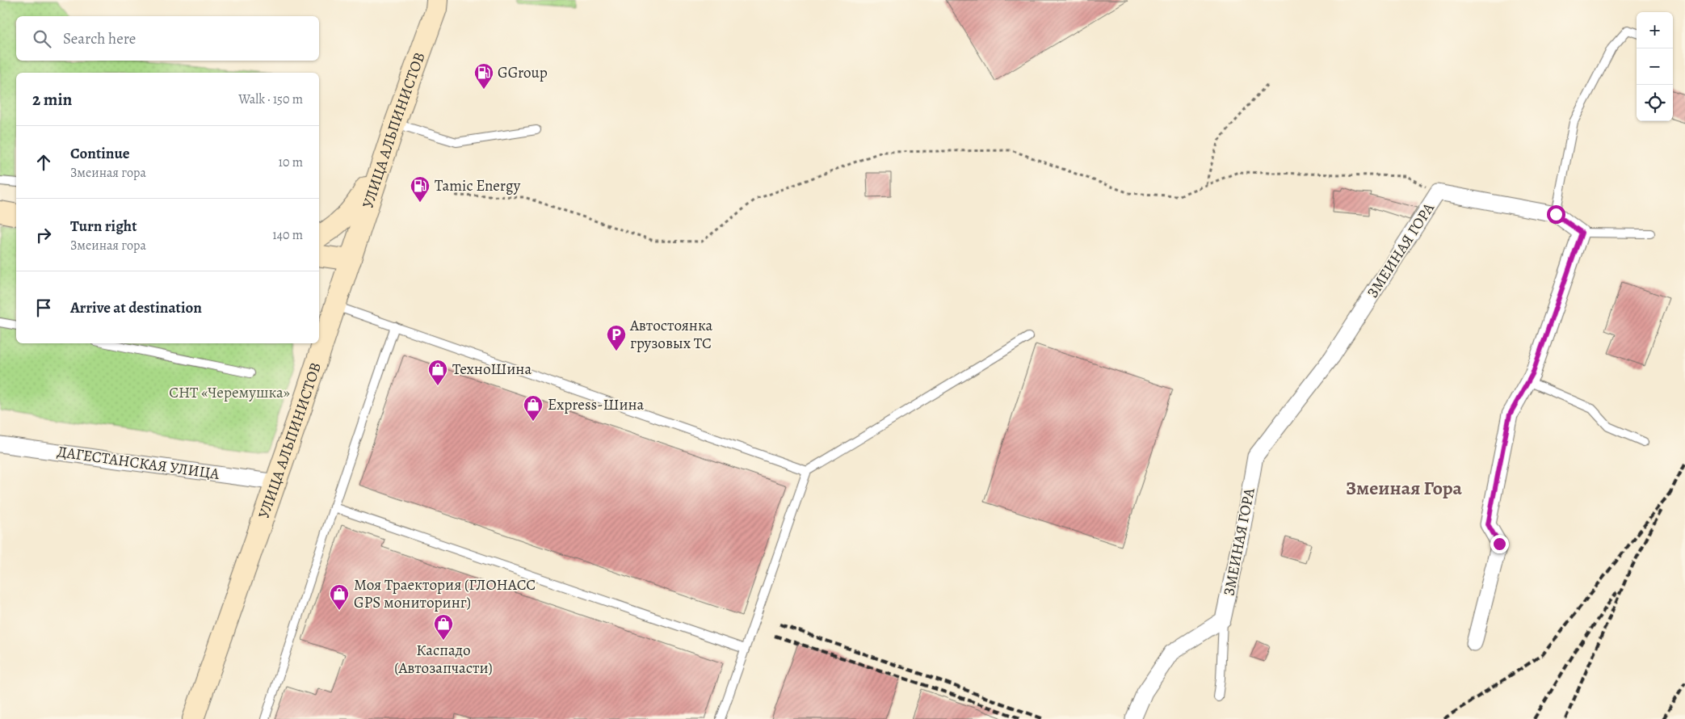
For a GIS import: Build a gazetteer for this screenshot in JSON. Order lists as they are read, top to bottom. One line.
{"streets":{"main road":["УЛИЦА АЛЬПИНИСТОВ"],"street":["ЗМЕИНАЯ ГОРА","ДАГЕСТАНСКАЯ УЛИЦА"]},"crossings":[["УЛИЦА АЛЬПИНИСТОВ","ДАГЕСТАНСКАЯ УЛИЦА"]],"districts":["Змеиная Гора"],"parks":["СНТ «Черемушка»"],"places":{"fuel station":["GGroup","Tamic Energy"],"parking":["Автостоянка грузовых ТС"],"shop":["ТехноШина","Express-Шина","Моя Траектория (ГЛОНАСС GPS мониторинг)","Каспадо (Автозапчасти)"]},"page":{"map_buttons":["+","−"],"search":"Search here","heading":["2 min","Walk · 150 m"],"list":[["Continue","Змеиная гора","10 m"],["Turn right","Змеиная гора","140 m"],"Arrive at destination"]}}
